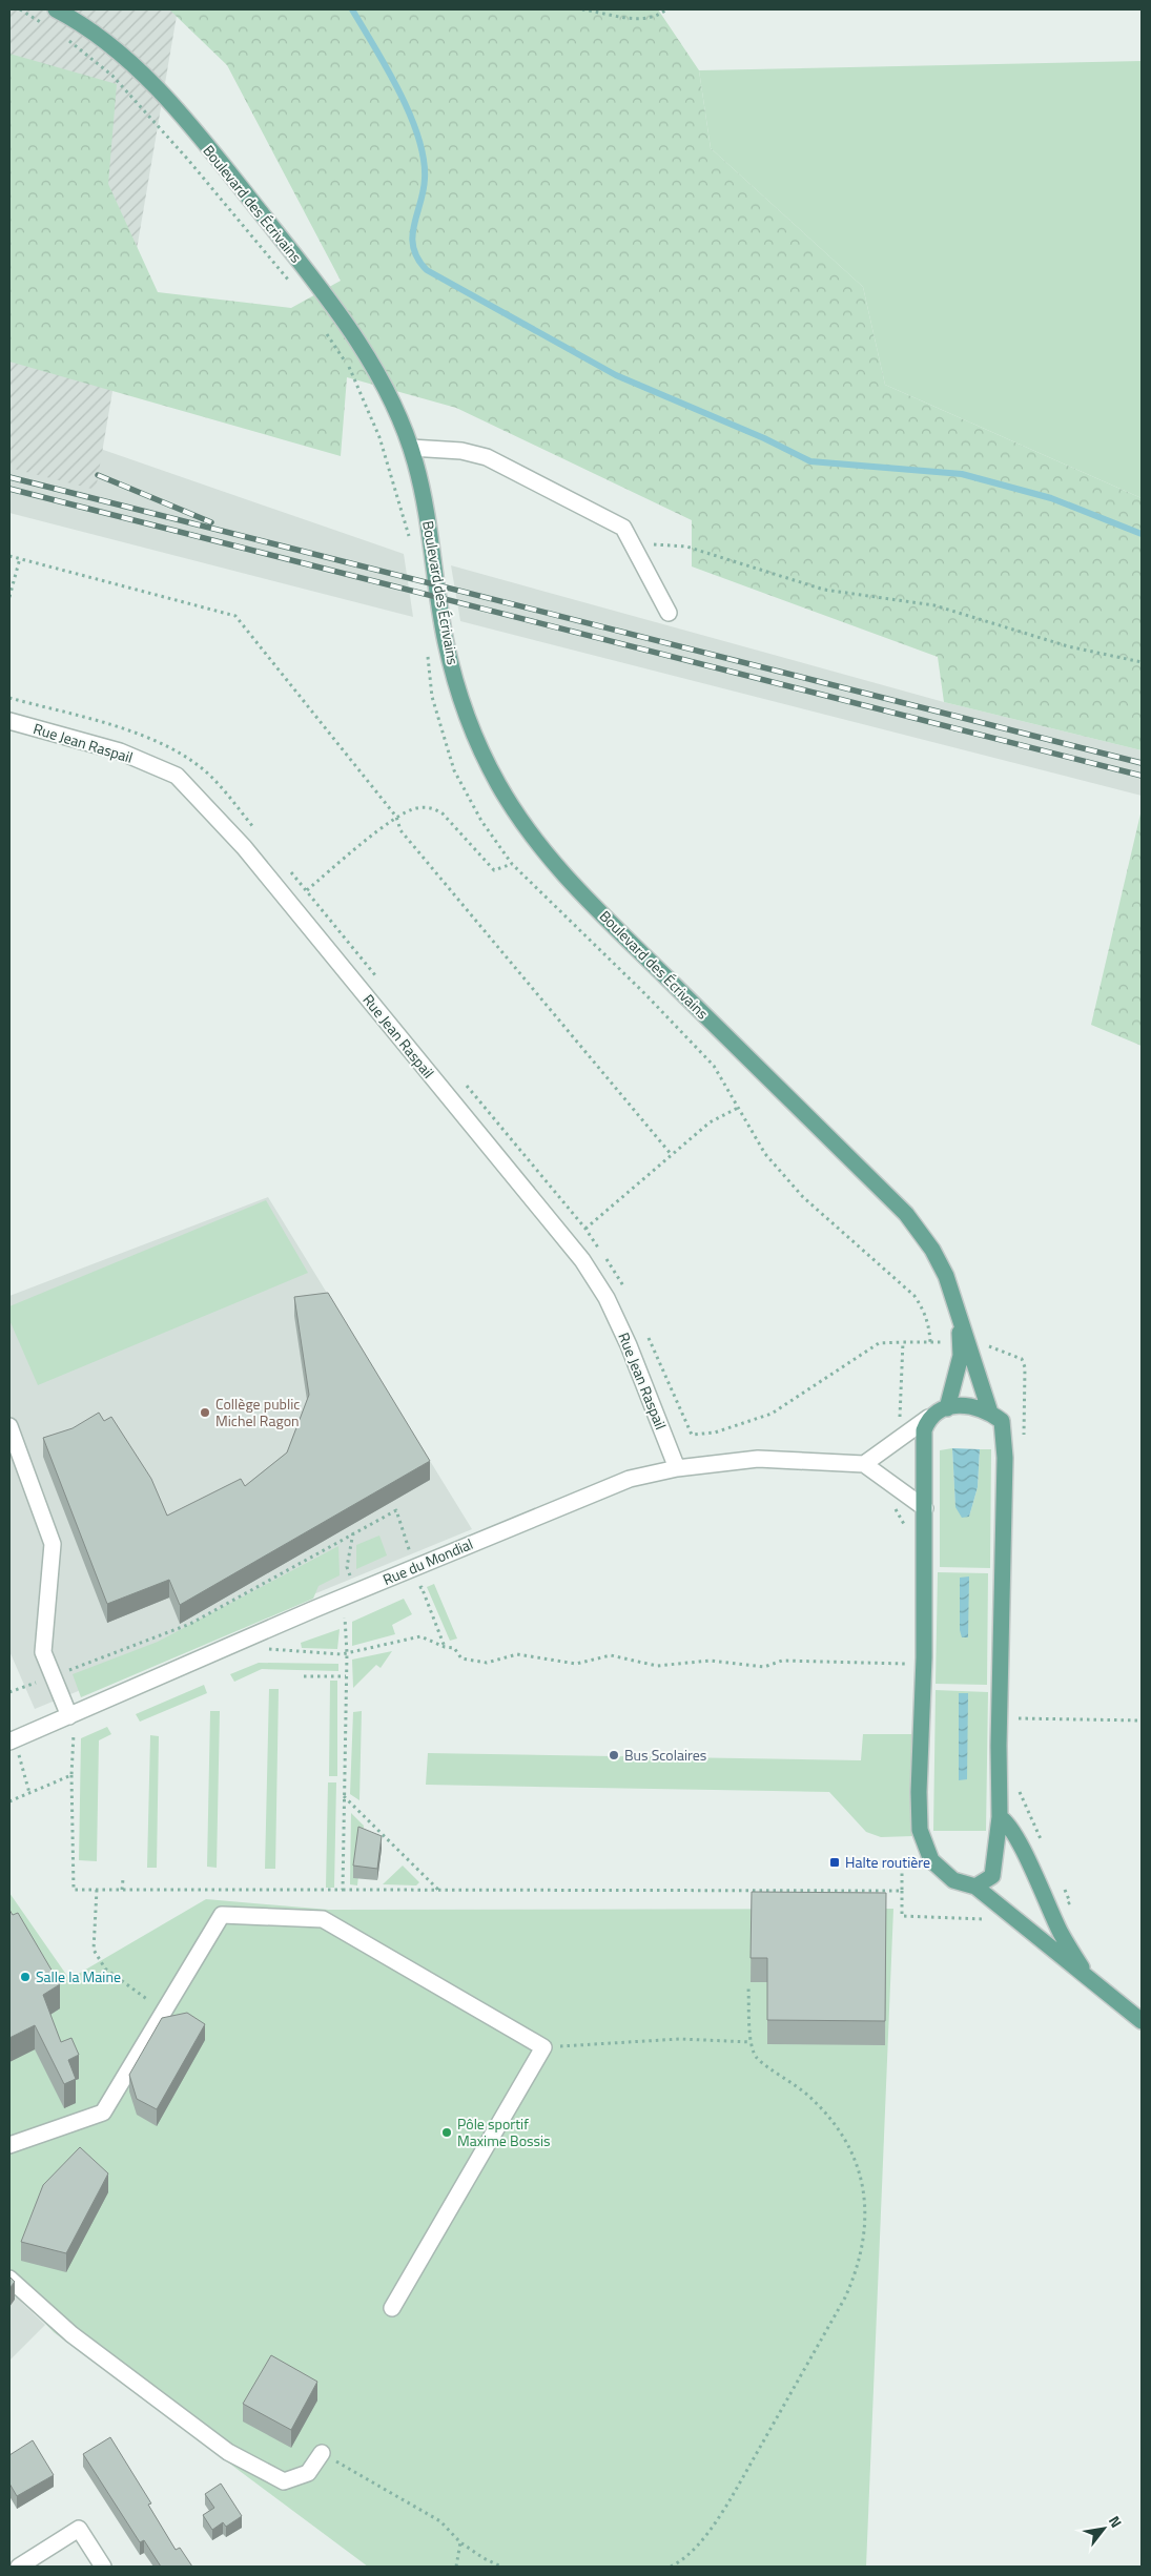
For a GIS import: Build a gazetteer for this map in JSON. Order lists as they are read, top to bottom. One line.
{"streets":{"main road":["Boulevard des Écrivains"],"street":["Rue Jean Raspail","Rue du Mondial"]},"crossings":[["Rue Jean Raspail","Rue du Mondial"]],"places":{"other":["Collège public Michel Ragon","Bus Scolaires","Salle la Maine","Pôle sportif Maxime Bossis"],"transit":["Halte routière"]},"north":"top right"}
